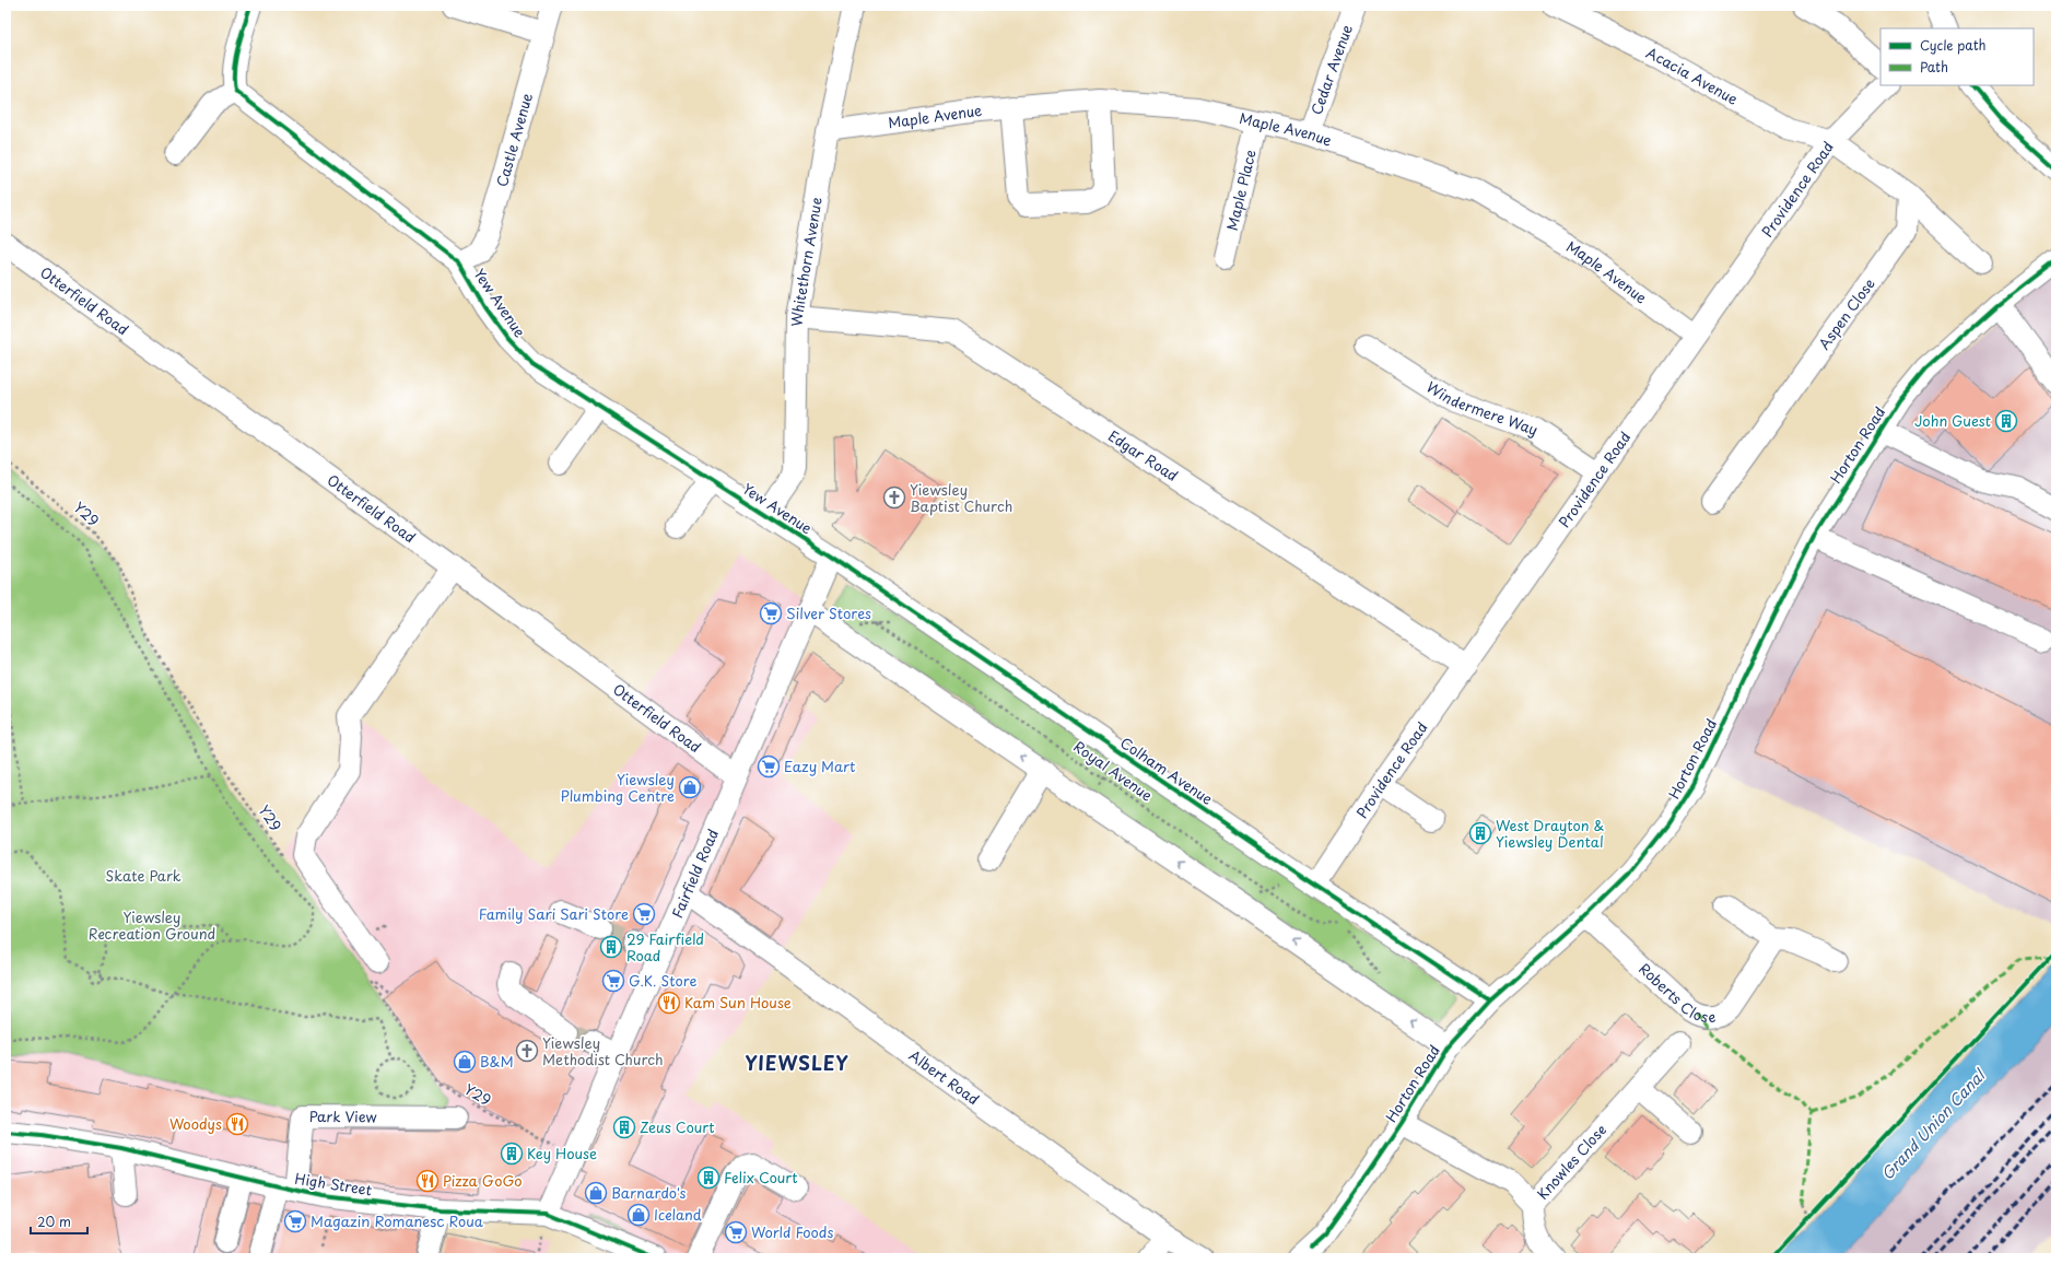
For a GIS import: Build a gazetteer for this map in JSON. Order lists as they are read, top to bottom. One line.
{"streets":{"street":["Cedar Avenue","Acacia Avenue","Maple Avenue","Castle Avenue","Providence Road","Maple Place","Whitethorn Avenue","Otterfield Road","Yew Avenue","Aspen Close","Windermere Way","Horton Road","Edgar Road","Colham Avenue","Fairfield Road","Roberts Close","Albert Road","Park View","Knowles Close","High Street"],"path":["Y29","Royal Avenue"]},"crossings":[["Cedar Avenue","Maple Avenue"],["Acacia Avenue","Providence Road"],["Maple Avenue","Providence Road"],["Maple Avenue","Maple Place"],["Maple Avenue","Whitethorn Avenue"],["Castle Avenue","Yew Avenue"],["Providence Road","Windermere Way"],["Providence Road","Edgar Road"],["Providence Road","Colham Avenue"],["Whitethorn Avenue","Yew Avenue"],["Whitethorn Avenue","Edgar Road"],["Otterfield Road","Fairfield Road"],["Yew Avenue","Colham Avenue"],["Yew Avenue","Fairfield Road"],["Horton Road","Colham Avenue"],["Horton Road","Roberts Close"],["Horton Road","Knowles Close"],["Y29","Park View"],["Royal Avenue","Colham Avenue"],["Colham Avenue","Fairfield Road"],["Fairfield Road","Albert Road"],["Fairfield Road","High Street"],["Park View","High Street"]],"districts":["YIEWSLEY"],"water":["Grand Union Canal"],"parks":["Skate Park","Yiewsley Recreation Ground"],"places":{"building":["John Guest","West Drayton & Yiewsley Dental","29 Fairfield Road","Zeus Court","Key House","Felix Court"],"church":["Yiewsley Baptist Church","Yiewsley Methodist Church"],"supermarket":["Silver Stores","Eazy Mart","Family Sari Sari Store","G.K. Store","Magazin Romanesc Roua","World Foods"],"shop":["Yiewsley Plumbing Centre","B&M","Barnardo's","Iceland"],"restaurant":["Kam Sun House","Woodys","Pizza GoGo"]},"legend":["Cycle path","Path"],"scale_bar":"20 m"}
